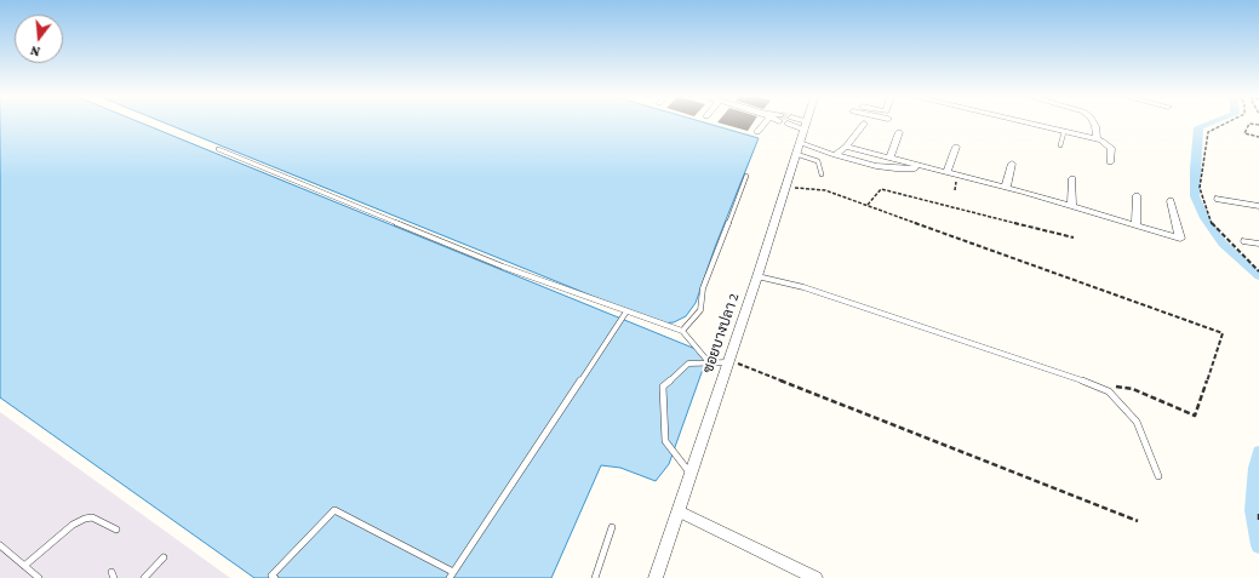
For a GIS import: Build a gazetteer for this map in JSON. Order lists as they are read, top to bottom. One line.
{"streets":{"street":["ซอยบางปลา 2"]},"north":"bottom"}
